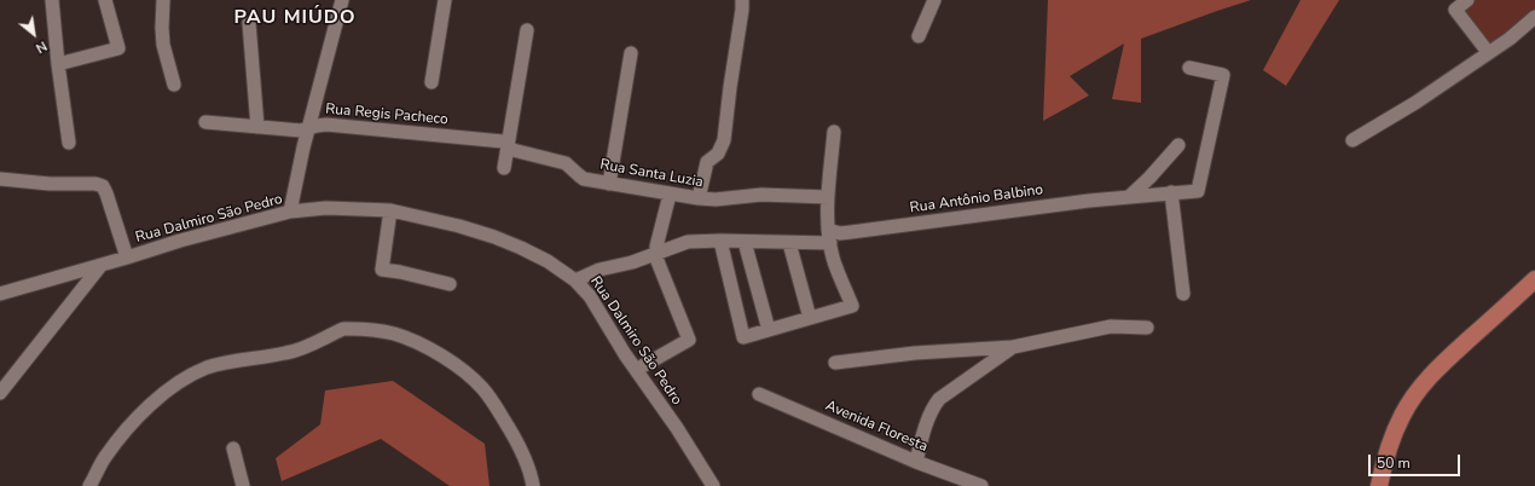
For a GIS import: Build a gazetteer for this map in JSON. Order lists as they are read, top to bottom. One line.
{"streets":{"street":["Rua Regis Pacheco","Rua Santa Luzia","Rua Antônio Balbino","Rua Dalmiro São Pedro","Avenida Floresta"]},"crossings":[["Rua Regis Pacheco","Rua Santa Luzia"],["Rua Antônio Balbino","Rua Dalmiro São Pedro"]],"districts":["PAU MIÚDO"],"scale_bar":"50 m","north":"bottom right"}
